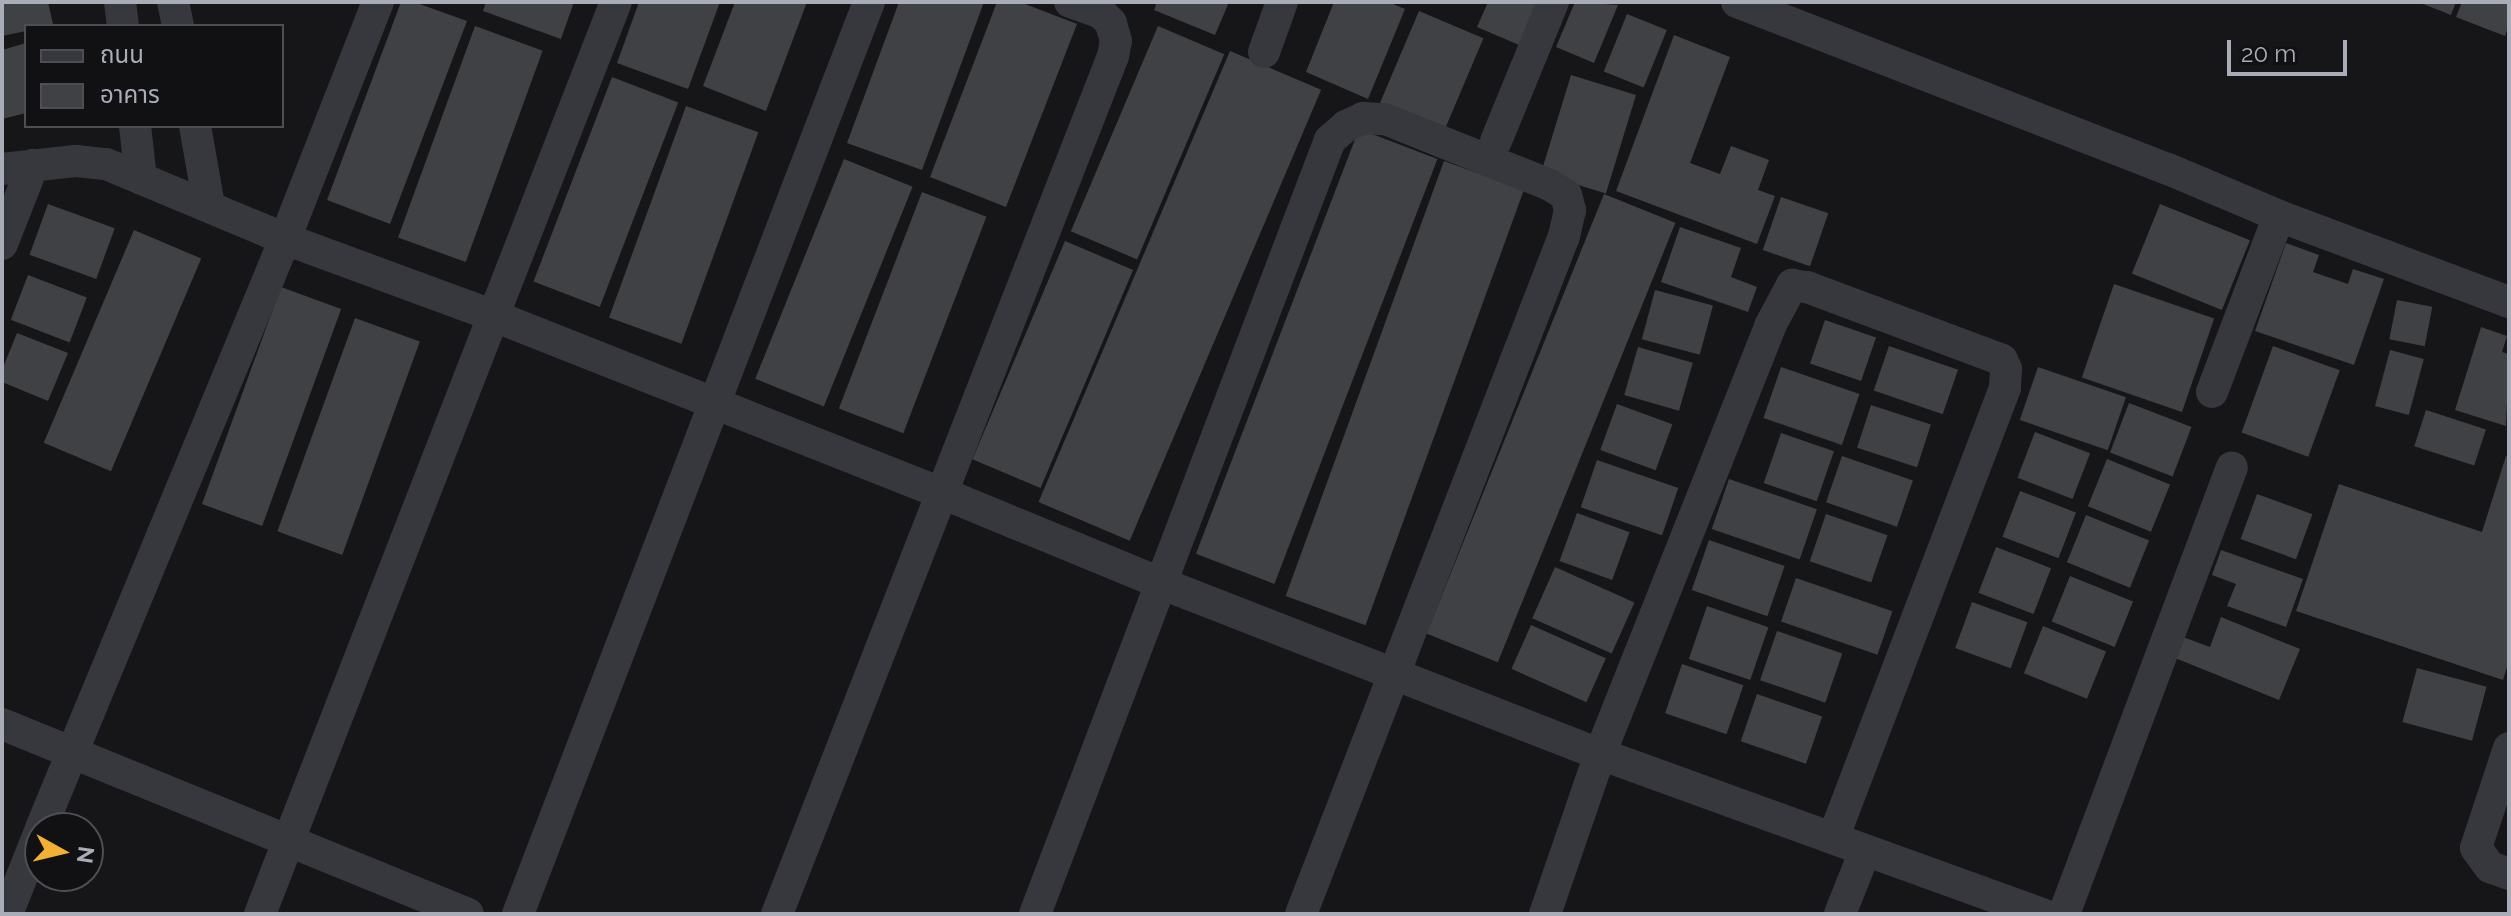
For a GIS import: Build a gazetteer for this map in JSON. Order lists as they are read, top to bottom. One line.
{"legend":["ถนน","อาคาร"],"scale_bar":"20 m","north":"right"}
